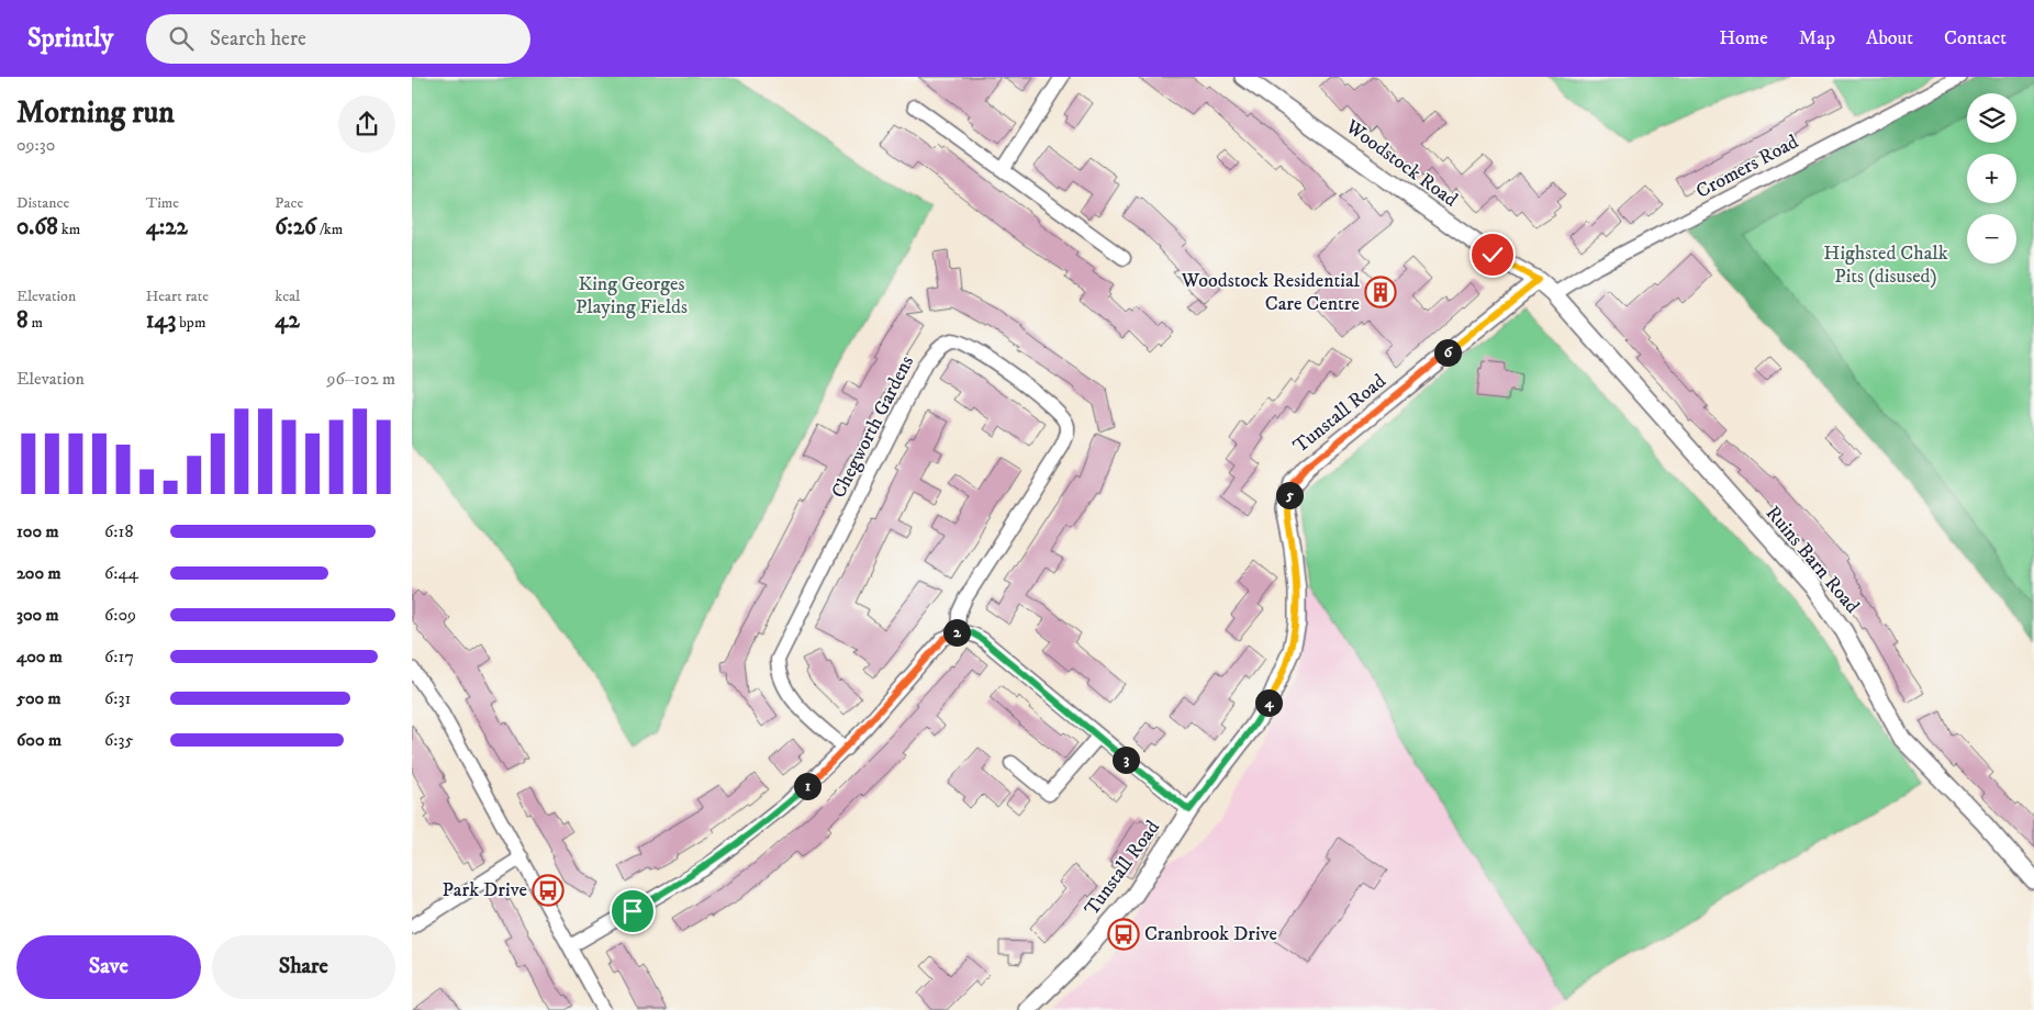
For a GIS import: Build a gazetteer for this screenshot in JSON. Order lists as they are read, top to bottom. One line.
{"streets":{"street":["Woodstock Road","Cromers Road","Tunstall Road","Chegworth Gardens","Ruins Barn Road"]},"crossings":[["Woodstock Road","Tunstall Road"],["Woodstock Road","Ruins Barn Road"],["Cromers Road","Ruins Barn Road"],["Tunstall Road","Ruins Barn Road"]],"parks":["Highsted Chalk Pits (disused)","King Georges Playing Fields"],"places":{"building":["Woodstock Residential Care Centre"],"bus stop":["Park Drive","Cranbrook Drive"]},"page":{"header":"Sprintly","search":"Search here","nav":["Home","Map","About","Contact"],"heading":["Morning run","09:30"],"map_buttons":["+","−"],"stats":[["Distance","0.68 km"],["Time","4:22"],["Pace","6:26 /km"],["Elevation","8 m"],["Heart rate","143 bpm"],["kcal","42"]],"pins":["6","5","2","4","3","1"],"chart":["Elevation","96–102 m"],"list":[{"name":"100 m","note":"6:18"},{"name":"200 m","note":"6:44"},{"name":"300 m","note":"6:09"},{"name":"400 m","note":"6:17"},{"name":"500 m","note":"6:31"},{"name":"600 m","note":"6:35"}],"buttons":["Save","Share"]}}
